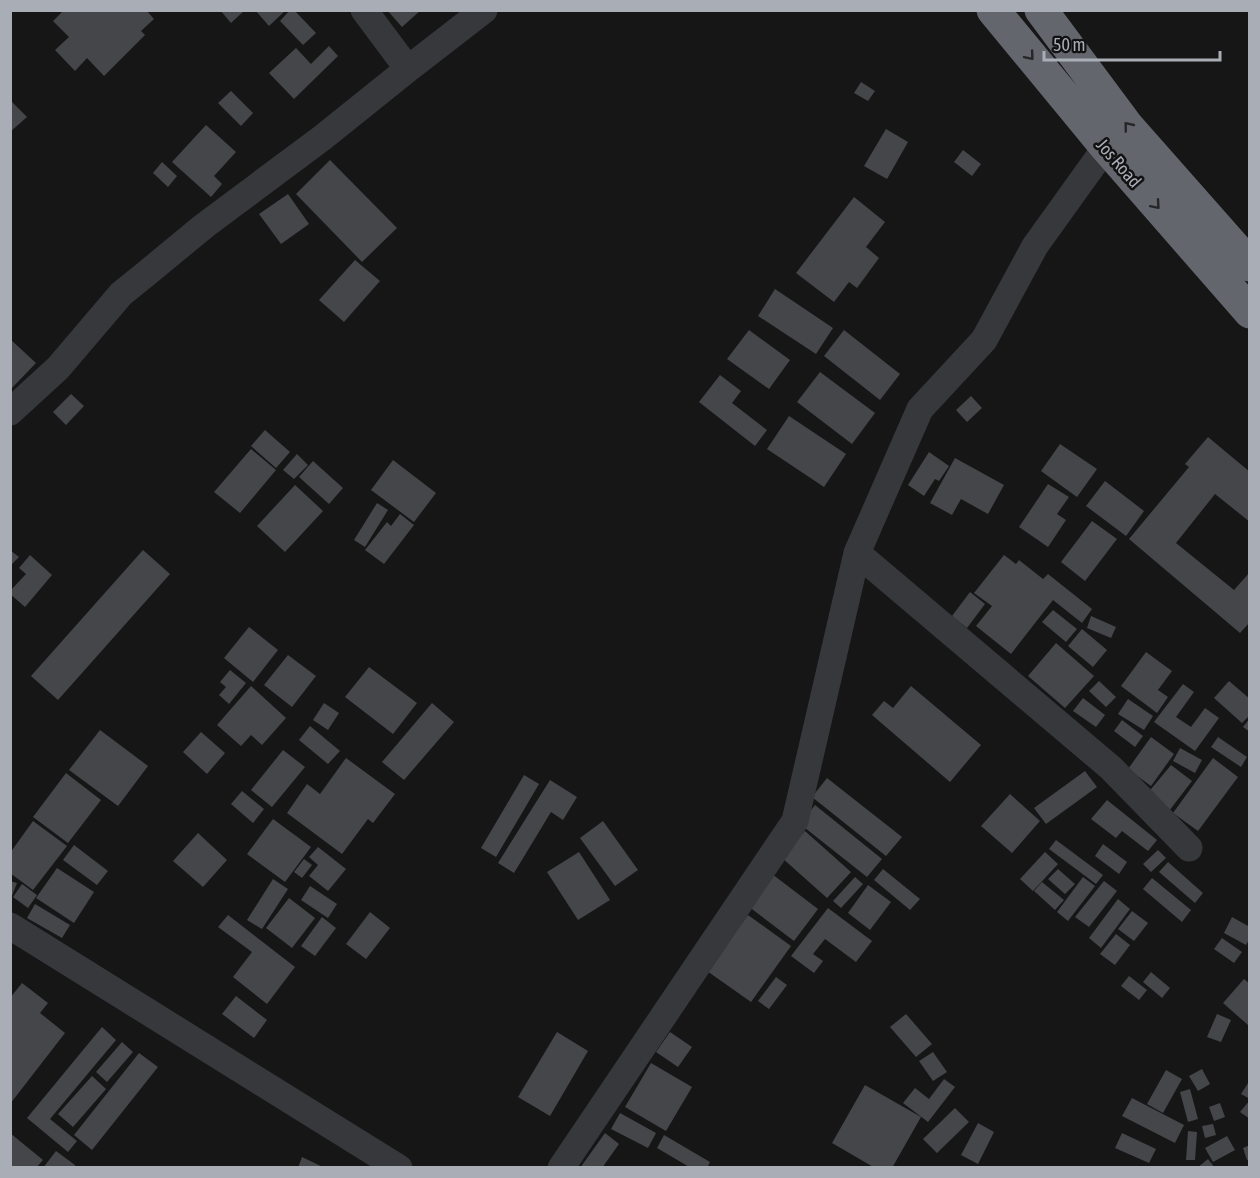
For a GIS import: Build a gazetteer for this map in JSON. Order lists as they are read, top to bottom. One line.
{"streets":{"highway":["Jos Road"]},"scale_bar":"50 m"}
